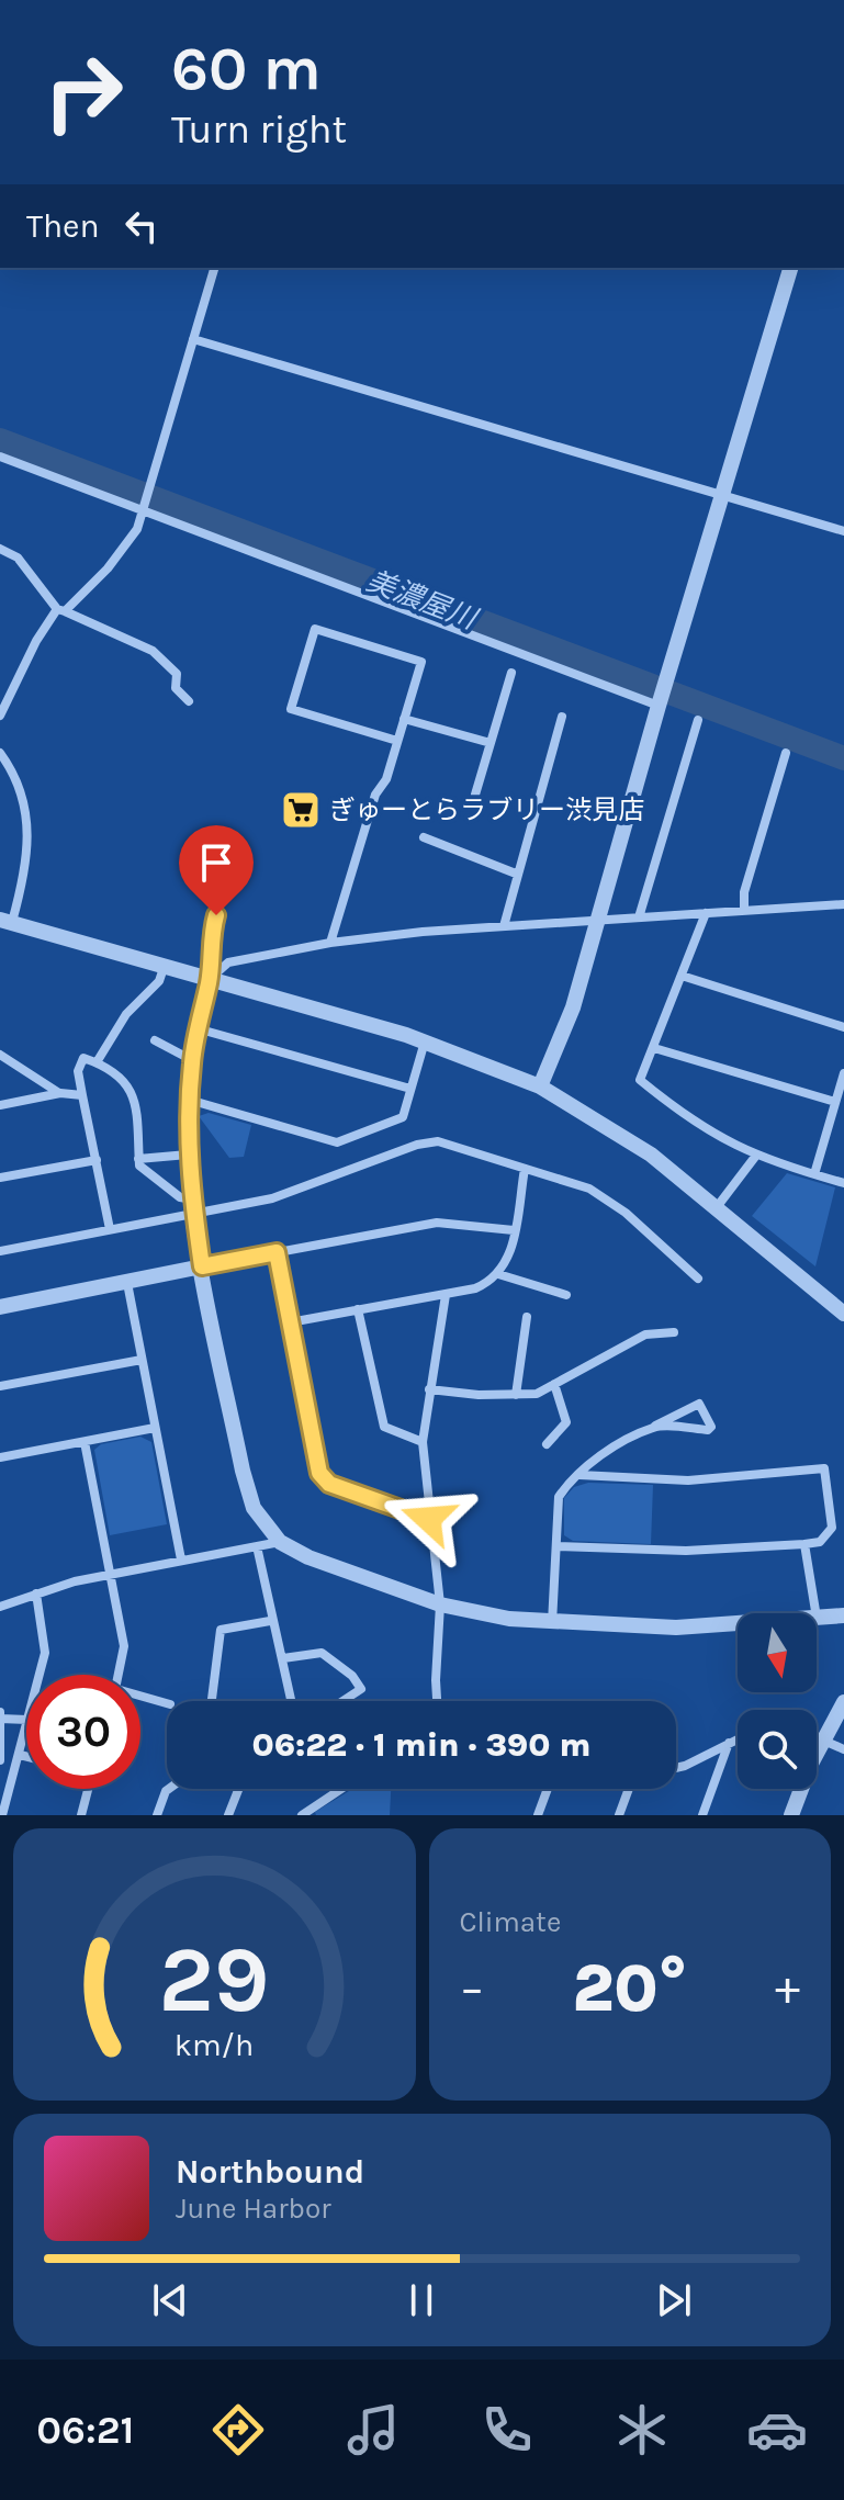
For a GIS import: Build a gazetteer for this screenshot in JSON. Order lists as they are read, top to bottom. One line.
{"water":["美濃屋川"],"places":{"supermarket":["ぎゅーとらラブリー渋見店"]},"north":"bottom","page":{"turn":["60 m","Turn right"],"then":"Then","limit":"30","trip":"06:22 · 1 min · 390 m","tile":"Climate","heat":["−","20°","+"],"song":["Northbound","June Harbor"],"tabs":"06:21","gauge":["29","km/h"]}}
